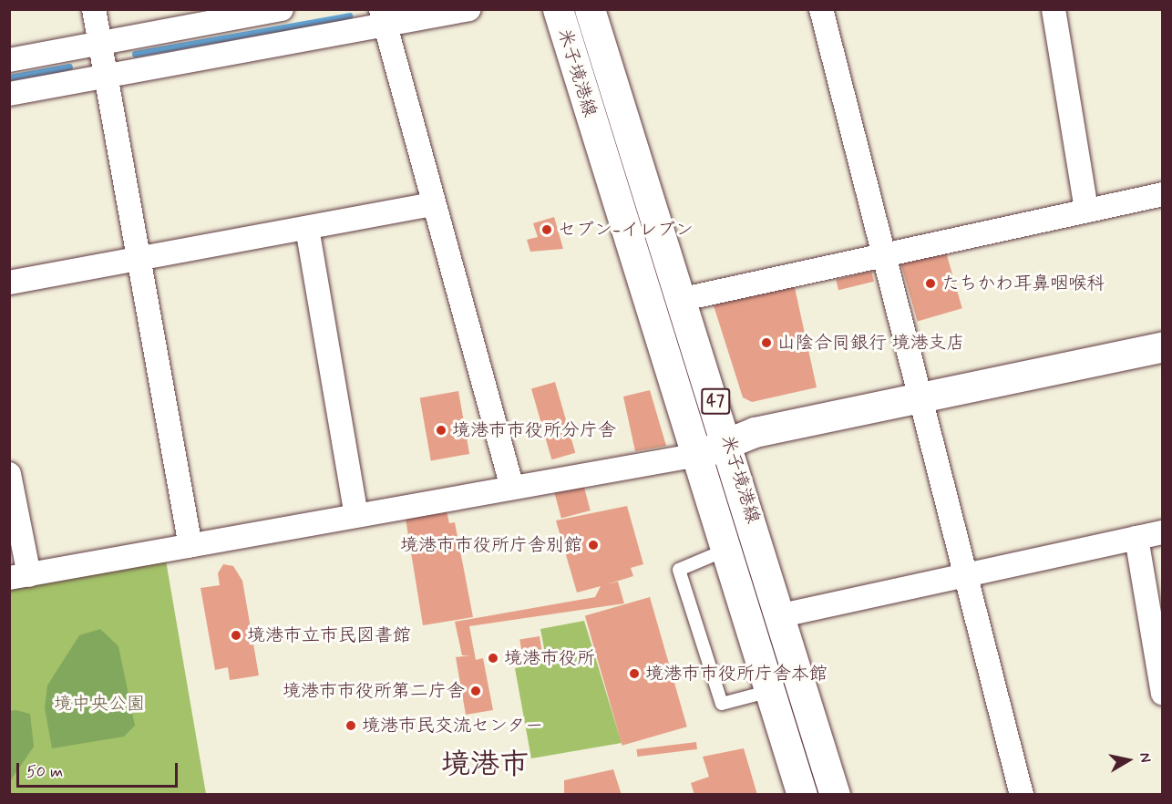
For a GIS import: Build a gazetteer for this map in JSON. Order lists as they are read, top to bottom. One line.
{"streets":{"main road":["米子境港線","47"]},"districts":["境港市"],"parks":["境中央公園"],"places":["セブン-イレブン","たちかわ耳鼻咽喉科","山陰合同銀行 境港支店","境港市市役所分庁舎","境港市市役所庁舎別館","境港市立市民図書館","境港市役所","境港市市役所庁舎本館","境港市市役所第二庁舎","境港市民交流センター"],"scale_bar":"50 m","north":"right"}
